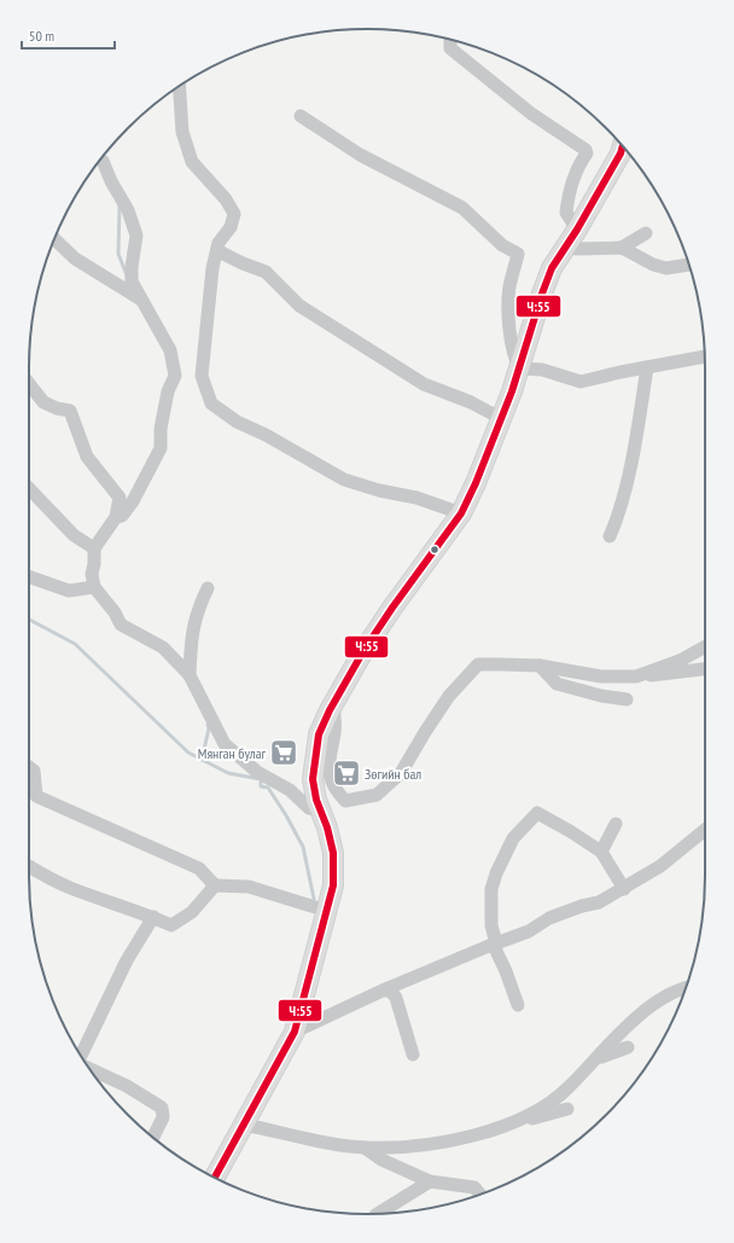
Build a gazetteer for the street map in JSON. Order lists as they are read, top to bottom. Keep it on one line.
{"places":{"supermarket":["Мянган булаг","Зөгийн бал"]},"lines":["transit line Ч:55"],"scale_bar":"50 m"}
